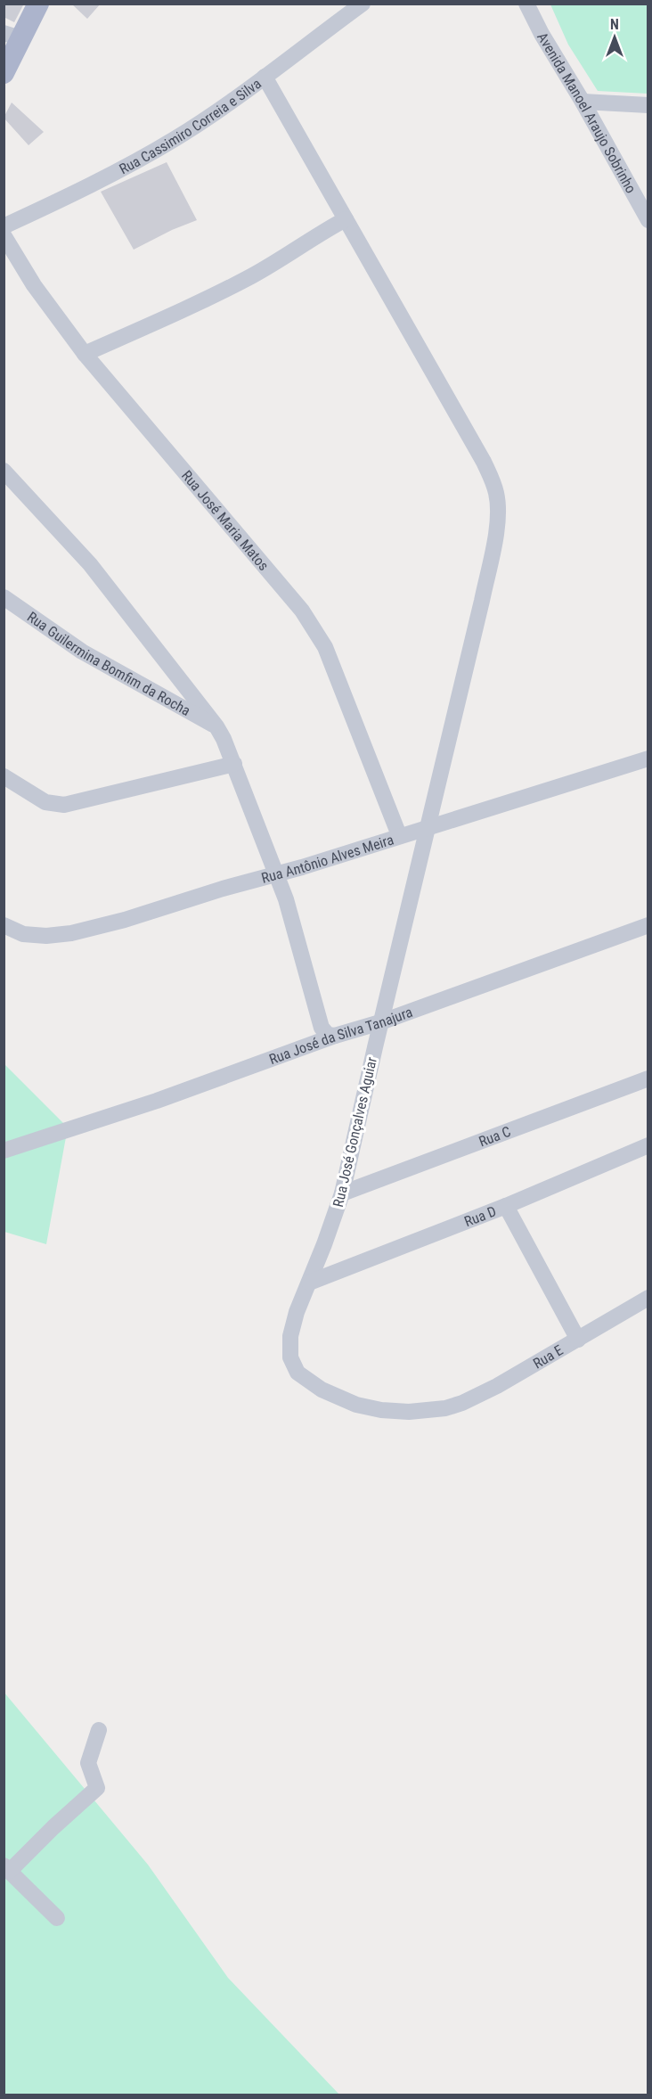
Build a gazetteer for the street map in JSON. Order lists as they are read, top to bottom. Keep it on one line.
{"streets":{"street":["Avenida Manoel Araujo Sobrinho","Rua Cassimiro Correia e Silva","Rua José Maria Matos","Rua Guilermina Bomfim da Rocha","Rua Antônio Alves Meira","Rua José da Silva Tanajura","Rua José Gonçalves Aguiar","Rua C","Rua D","Rua E"]},"crossings":[["Rua Cassimiro Correia e Silva","Rua José Gonçalves Aguiar"],["Rua José Maria Matos","Rua Antônio Alves Meira"],["Rua Antônio Alves Meira","Rua José Gonçalves Aguiar"],["Rua José da Silva Tanajura","Rua José Gonçalves Aguiar"],["Rua José Gonçalves Aguiar","Rua C"],["Rua José Gonçalves Aguiar","Rua D"],["Rua José Gonçalves Aguiar","Rua E"]],"north":"top"}
